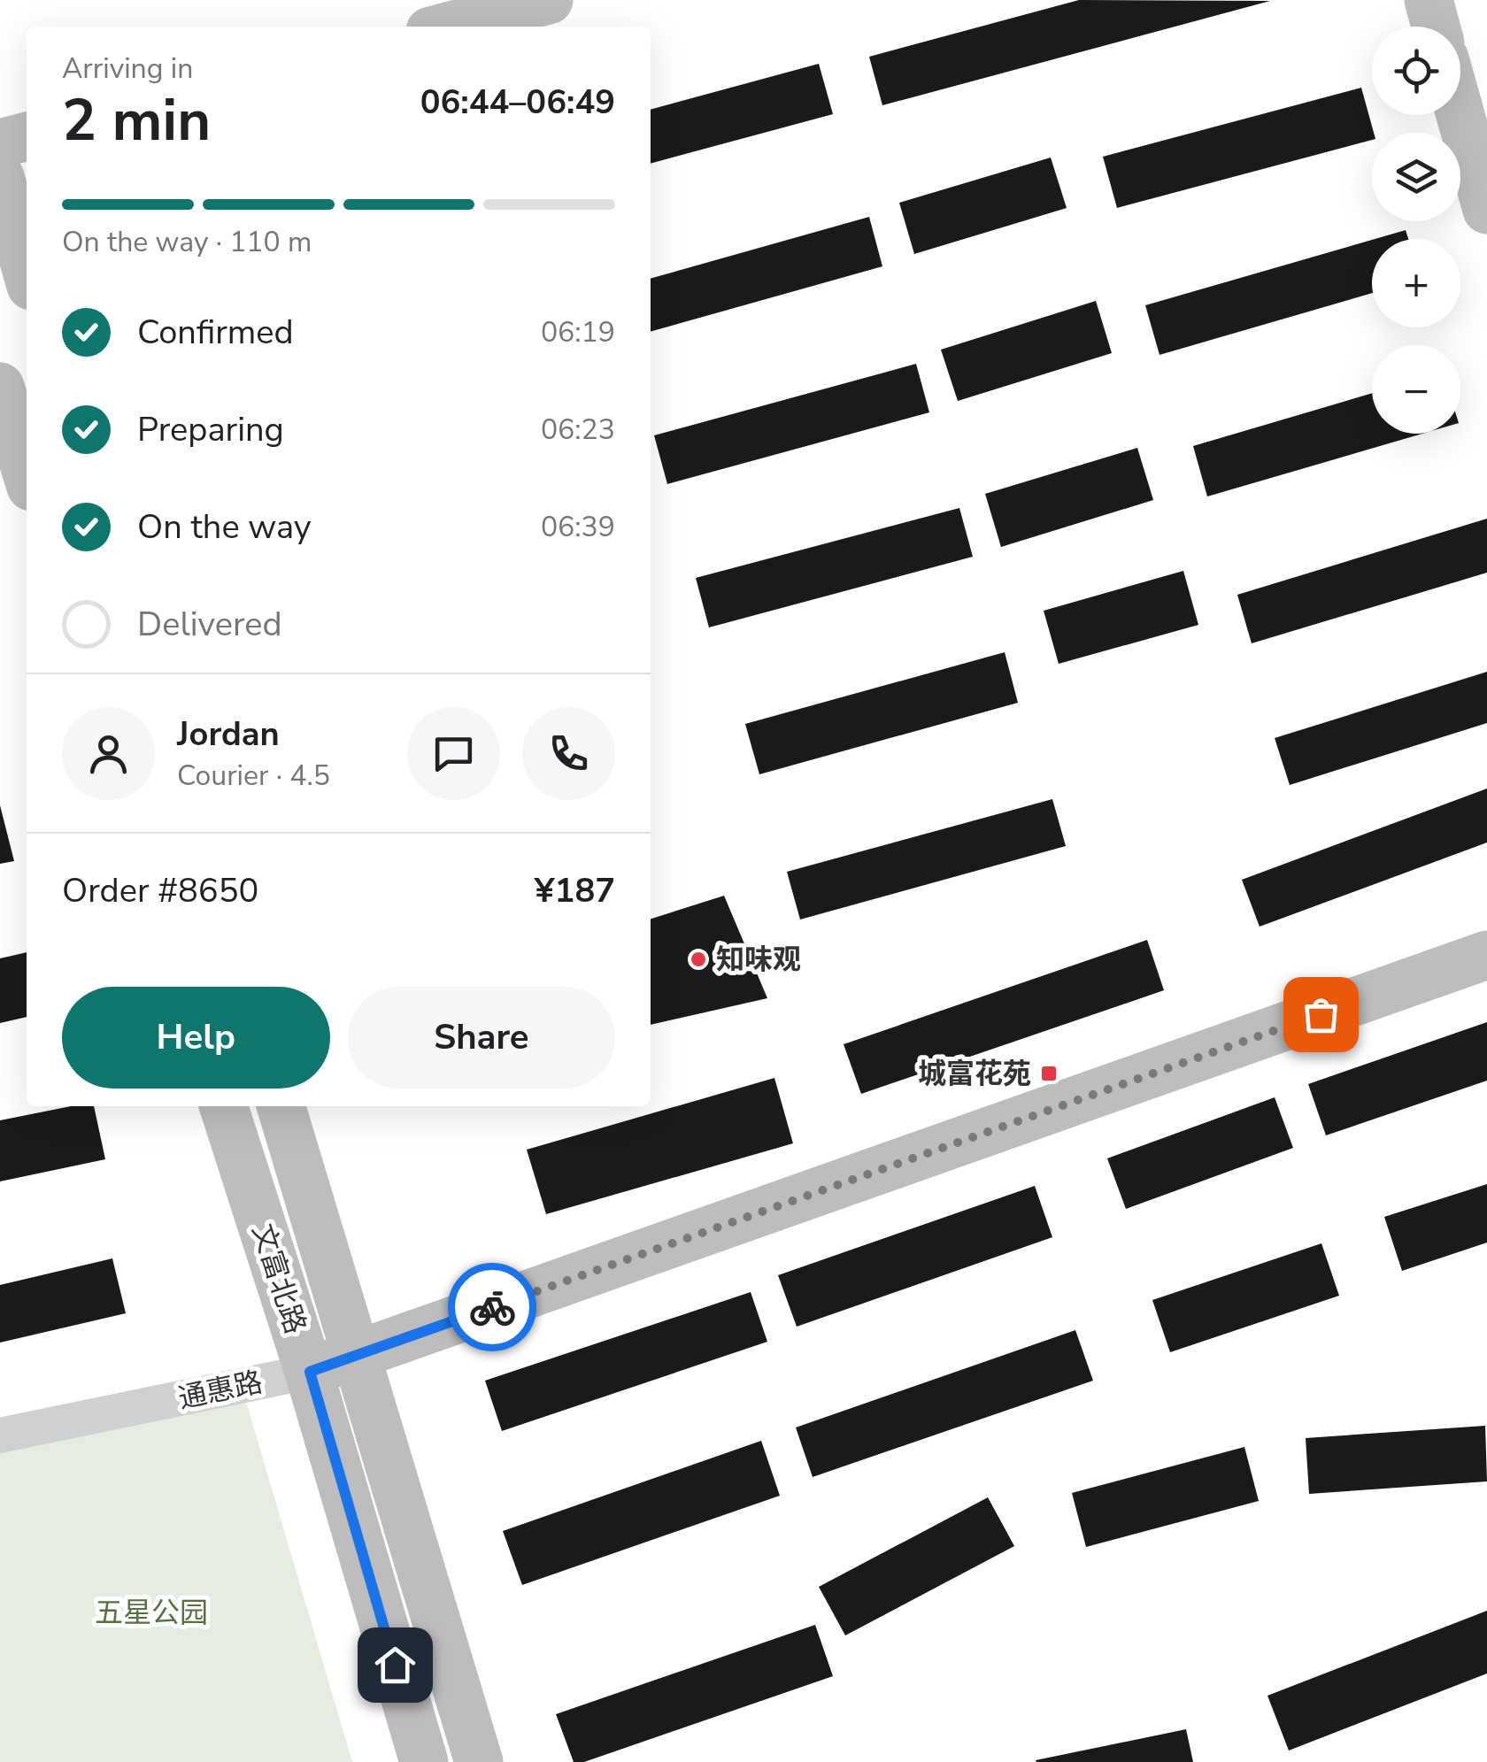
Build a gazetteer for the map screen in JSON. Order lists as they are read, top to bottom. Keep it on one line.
{"streets":{"main road":["文富北路","通惠路"]},"crossings":[["文富北路","通惠路"]],"parks":["五星公园"],"places":{"other":["知味观"],"transit":["城富花苑"]},"page":{"map_buttons":["+","−"],"heading":["2 min","Arriving in","06:44–06:49"],"panel":["Jordan","Courier · 4.5","Order #8650","¥187"],"bar":"On the way · 110 m","list":[["Confirmed","06:19"],["Preparing","06:23"],["On the way","06:39"],"Delivered"],"buttons":["Help","Share"]}}
